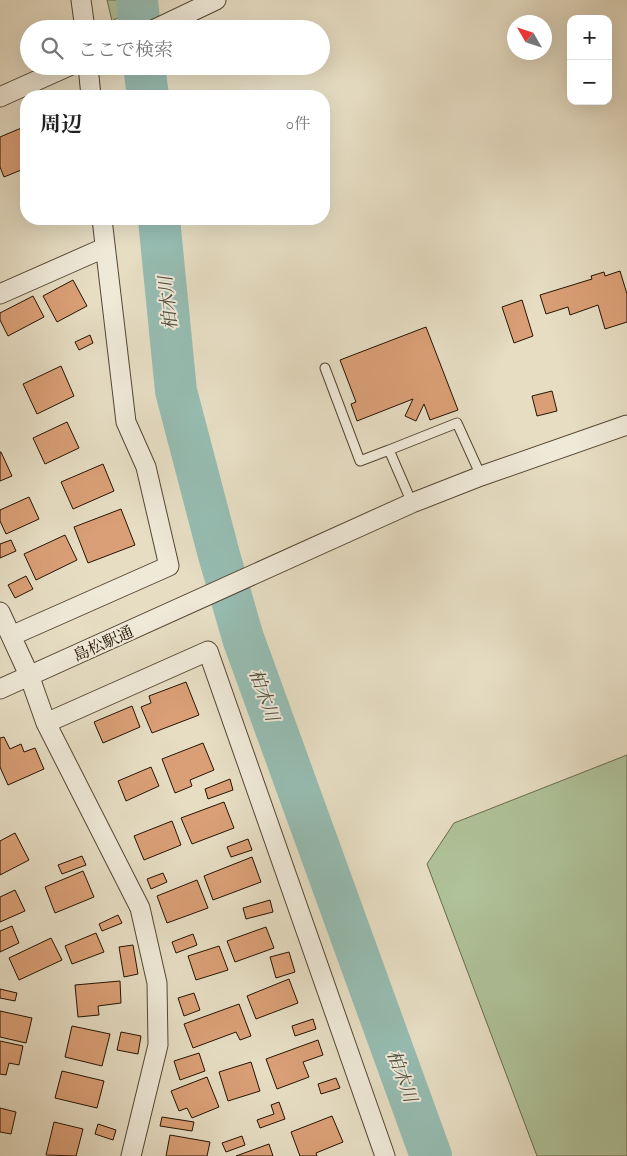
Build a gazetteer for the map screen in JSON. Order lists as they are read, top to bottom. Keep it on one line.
{"streets":{"street":["島松駅通"]},"water":["柏木川"],"north":"top left","page":{"map_buttons":["+","−"],"search":"ここで検索","heading":["周辺","0件"]}}
